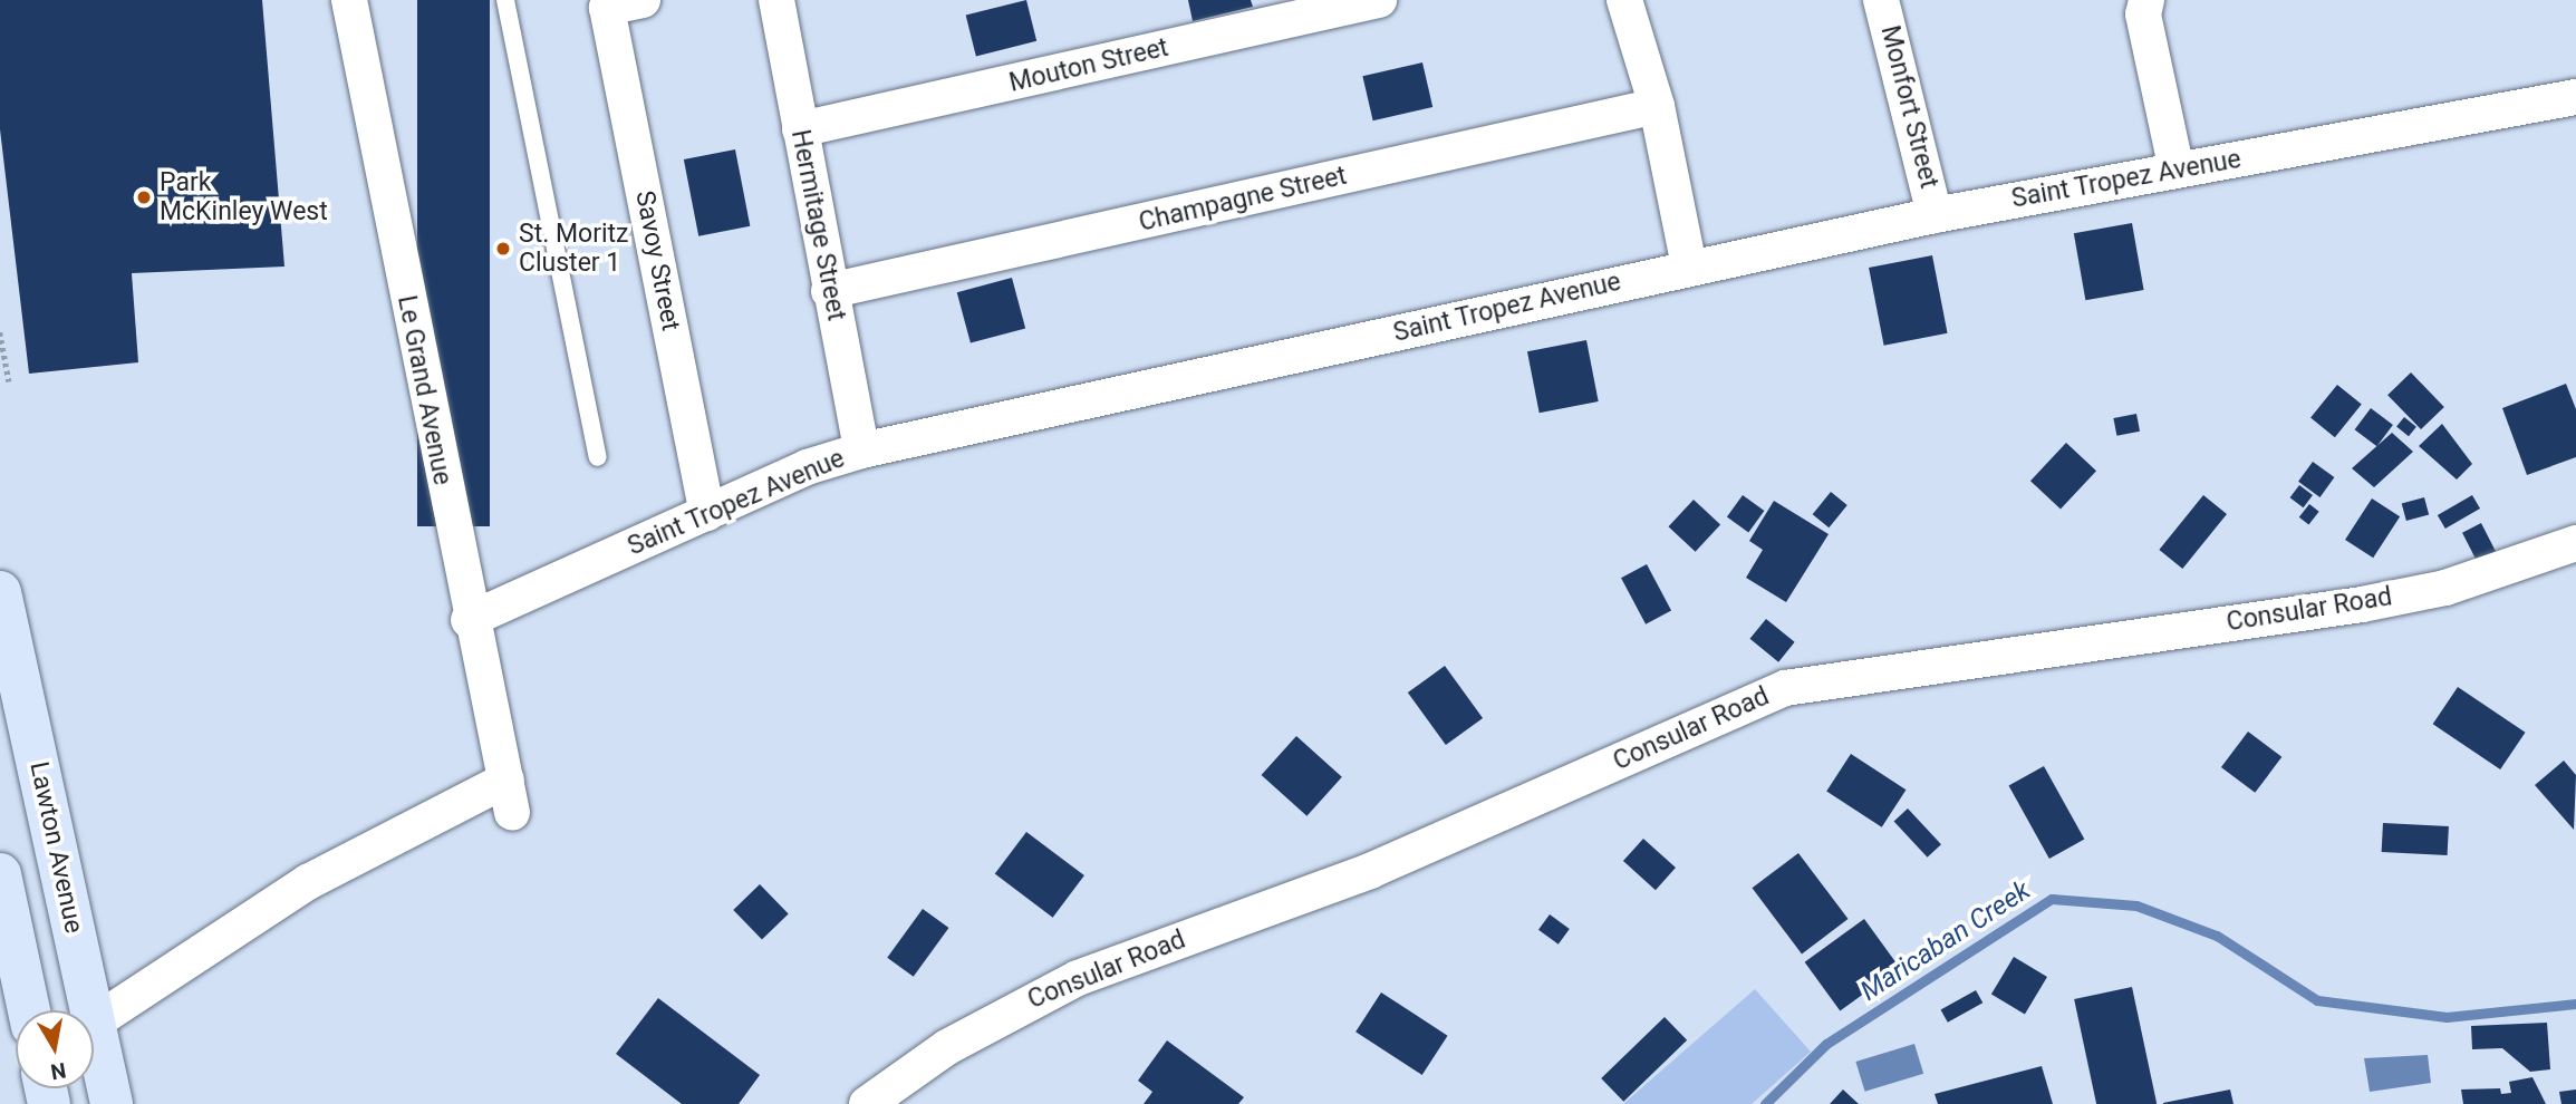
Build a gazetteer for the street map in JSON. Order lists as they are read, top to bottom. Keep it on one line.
{"streets":{"main road":["Lawton Avenue"],"street":["Mouton Street","Monfort Street","Saint Tropez Avenue","Champagne Street","Hermitage Street","Savoy Street","Le Grand Avenue","Consular Road"]},"crossings":[["Mouton Street","Hermitage Street"],["Monfort Street","Saint Tropez Avenue"],["Saint Tropez Avenue","Hermitage Street"],["Saint Tropez Avenue","Savoy Street"],["Saint Tropez Avenue","Le Grand Avenue"],["Champagne Street","Hermitage Street"],["Le Grand Avenue","Lawton Avenue"]],"water":["Maricaban Creek"],"places":["Park McKinley West","St. Moritz Cluster 1"],"north":"bottom"}
